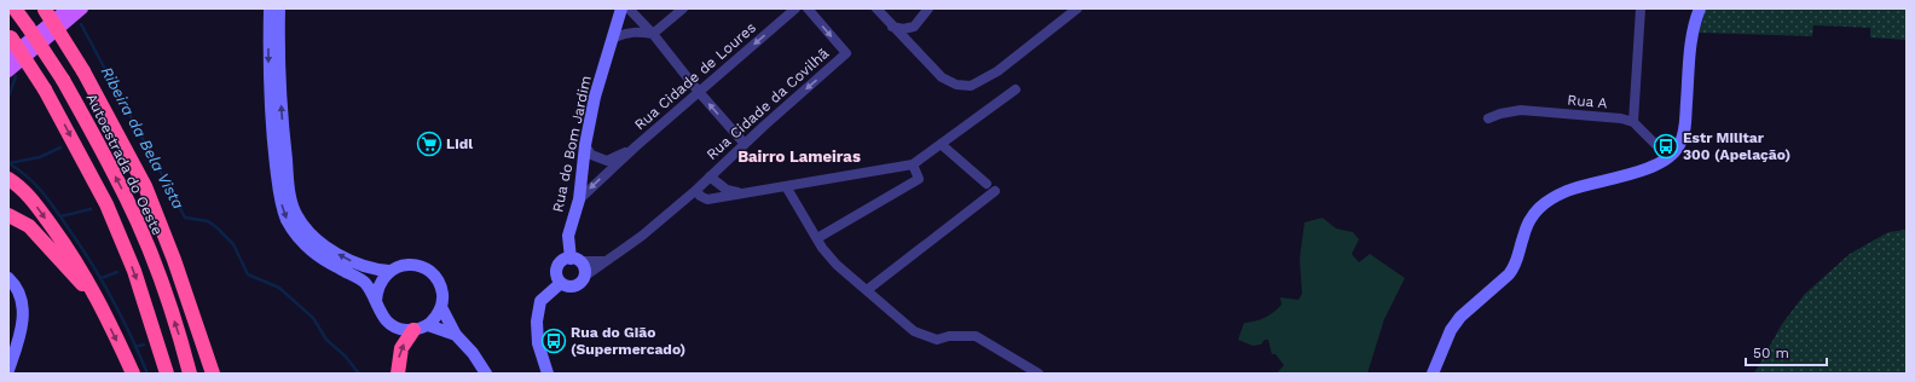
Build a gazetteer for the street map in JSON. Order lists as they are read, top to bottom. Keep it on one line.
{"streets":{"highway":["Autoestrada do Oeste"],"street":["Rua Cidade de Loures","Rua A","Rua Cidade da Covilhã","Rua do Bom Jardim"]},"crossings":[["Rua Cidade da Covilhã","Rua do Bom Jardim"]],"districts":["Bairro Lameiras"],"water":["Ribeira da Bela Vista"],"places":{"supermarket":["Lidl"],"bus stop":["Estr Militar 300 (Apelação)","Rua do Gião (Supermercado)"]},"scale_bar":"50 m"}
